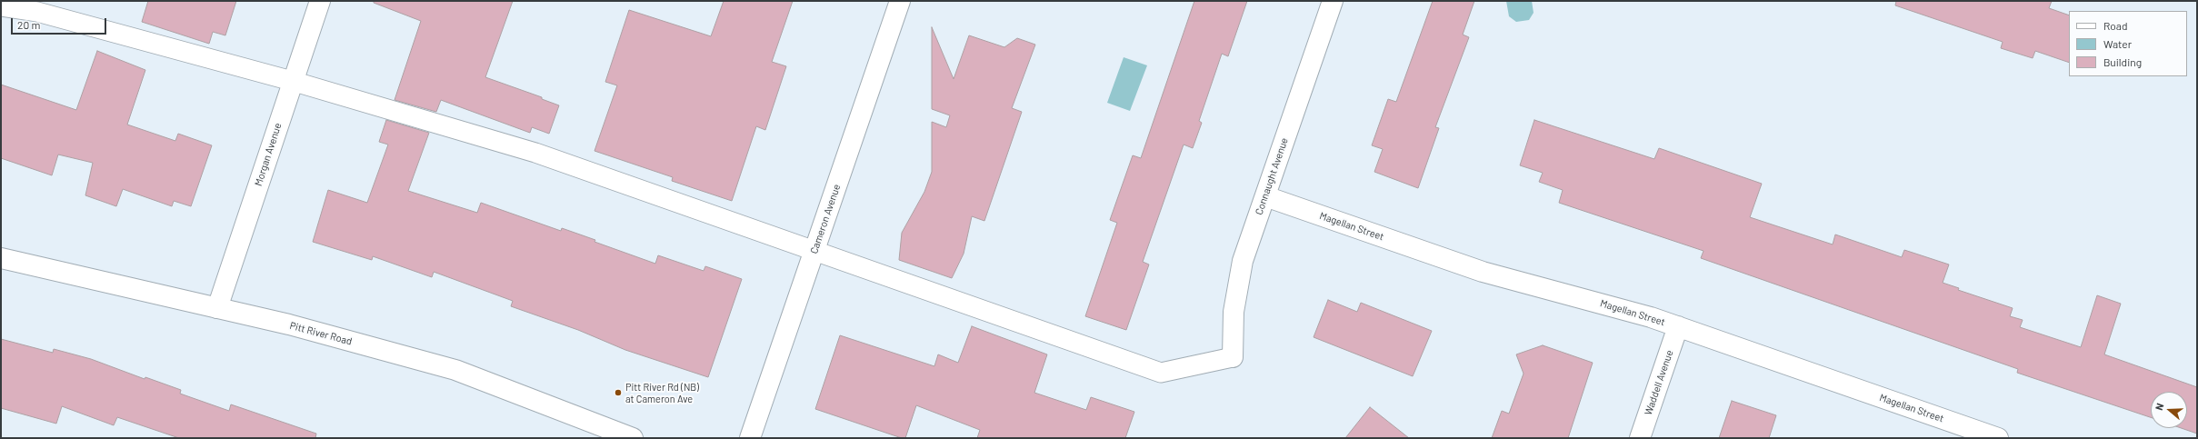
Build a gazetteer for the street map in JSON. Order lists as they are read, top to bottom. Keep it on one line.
{"streets":{"street":["Morgan Avenue","Connaught Avenue","Cameron Avenue","Magellan Street","Pitt River Road","Waddell Avenue"]},"crossings":[["Morgan Avenue","Pitt River Road"],["Connaught Avenue","Magellan Street"],["Magellan Street","Waddell Avenue"]],"places":["Pitt River Rd (NB) at Cameron Ave"],"legend":["Road","Water","Building"],"scale_bar":"20 m","north":"left"}
